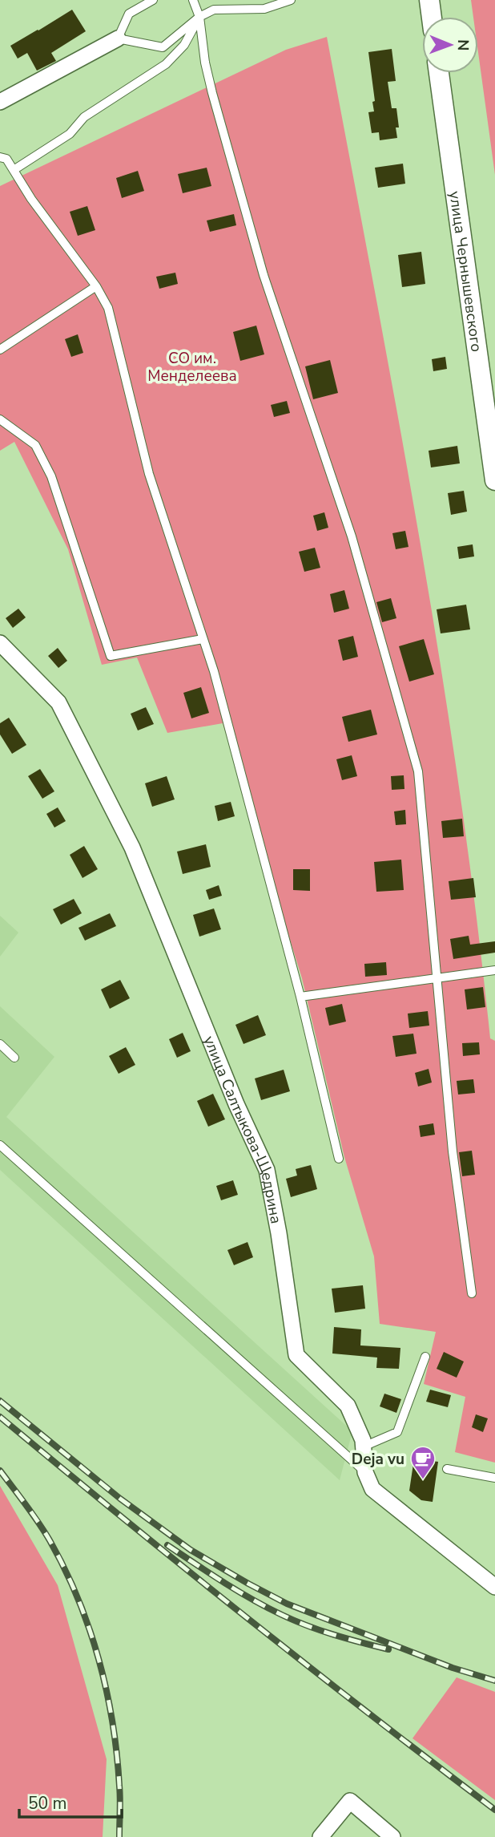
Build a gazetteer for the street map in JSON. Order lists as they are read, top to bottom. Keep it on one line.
{"streets":{"street":["улица Чернышевского","улица Салтыкова-Щедрина"]},"parks":["СО им. Менделеева"],"places":{"cafe":["Deja vu"]},"scale_bar":"50 m","north":"right"}
